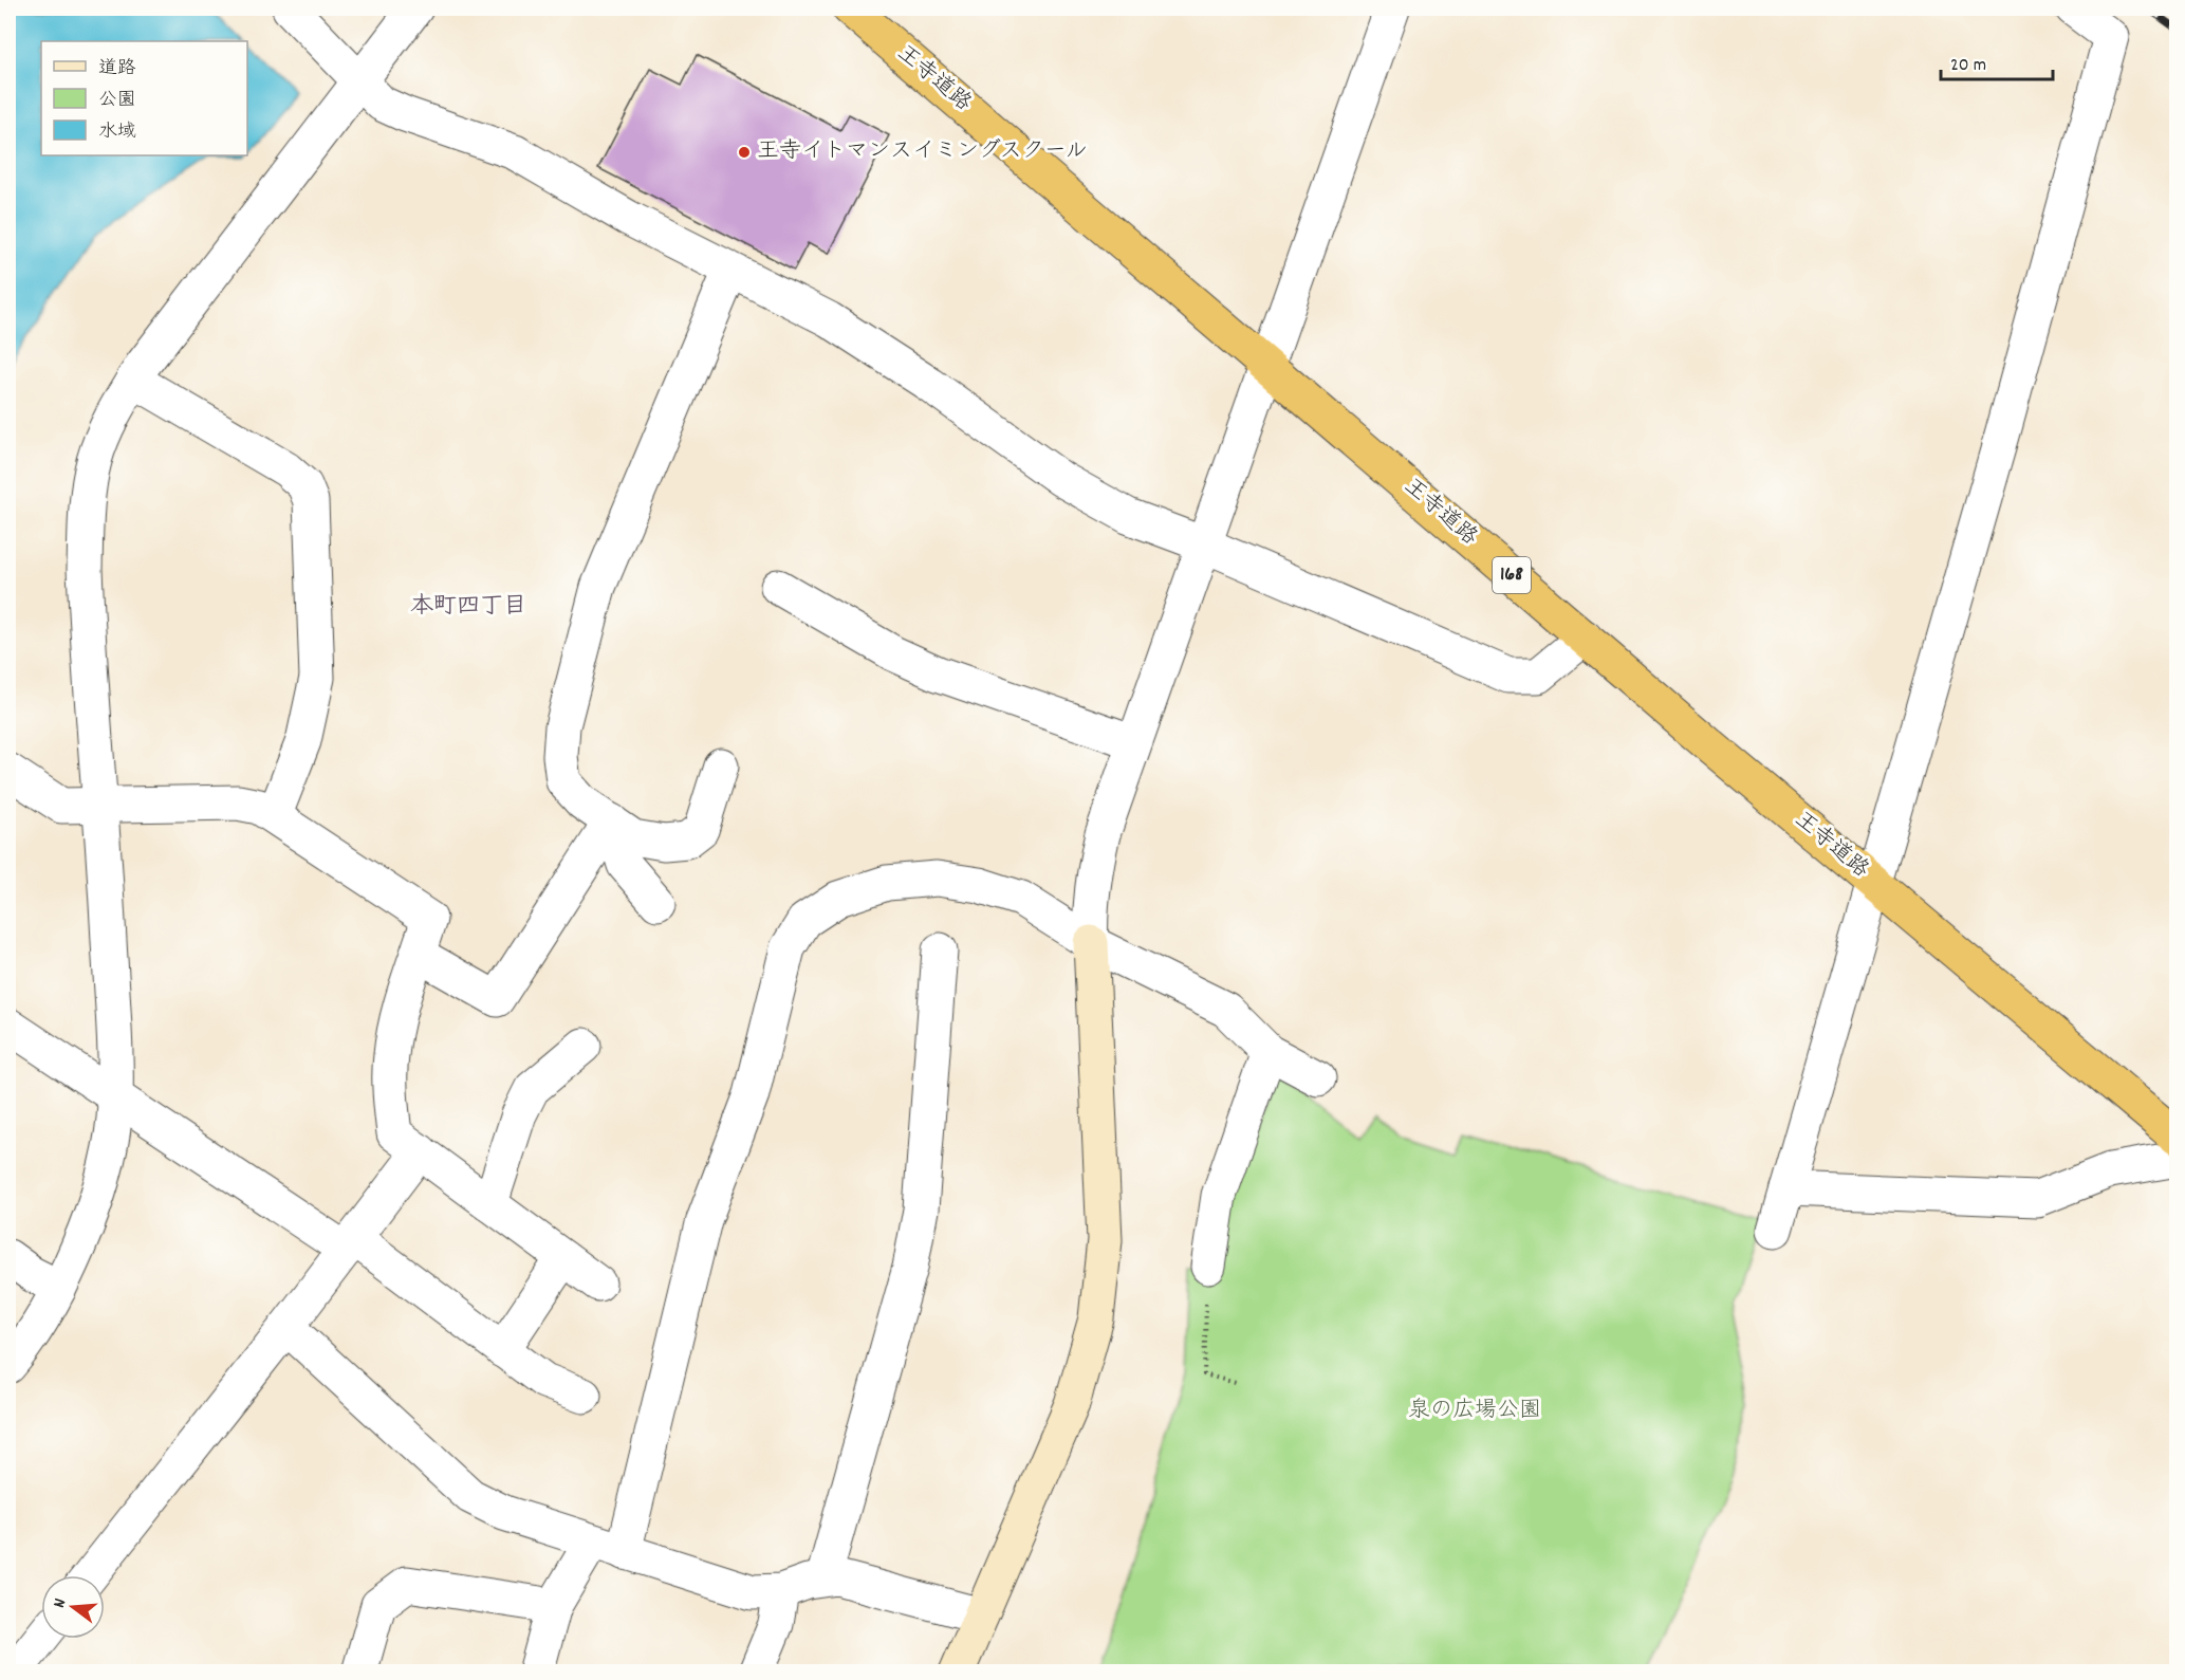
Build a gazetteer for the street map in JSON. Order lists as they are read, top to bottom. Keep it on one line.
{"streets":{"highway":["王寺道路","168"]},"districts":["本町四丁目"],"parks":["泉の広場公園"],"places":["王寺イトマンスイミングスクール"],"legend":["道路","公園","水域"],"scale_bar":"20 m","north":"left"}
